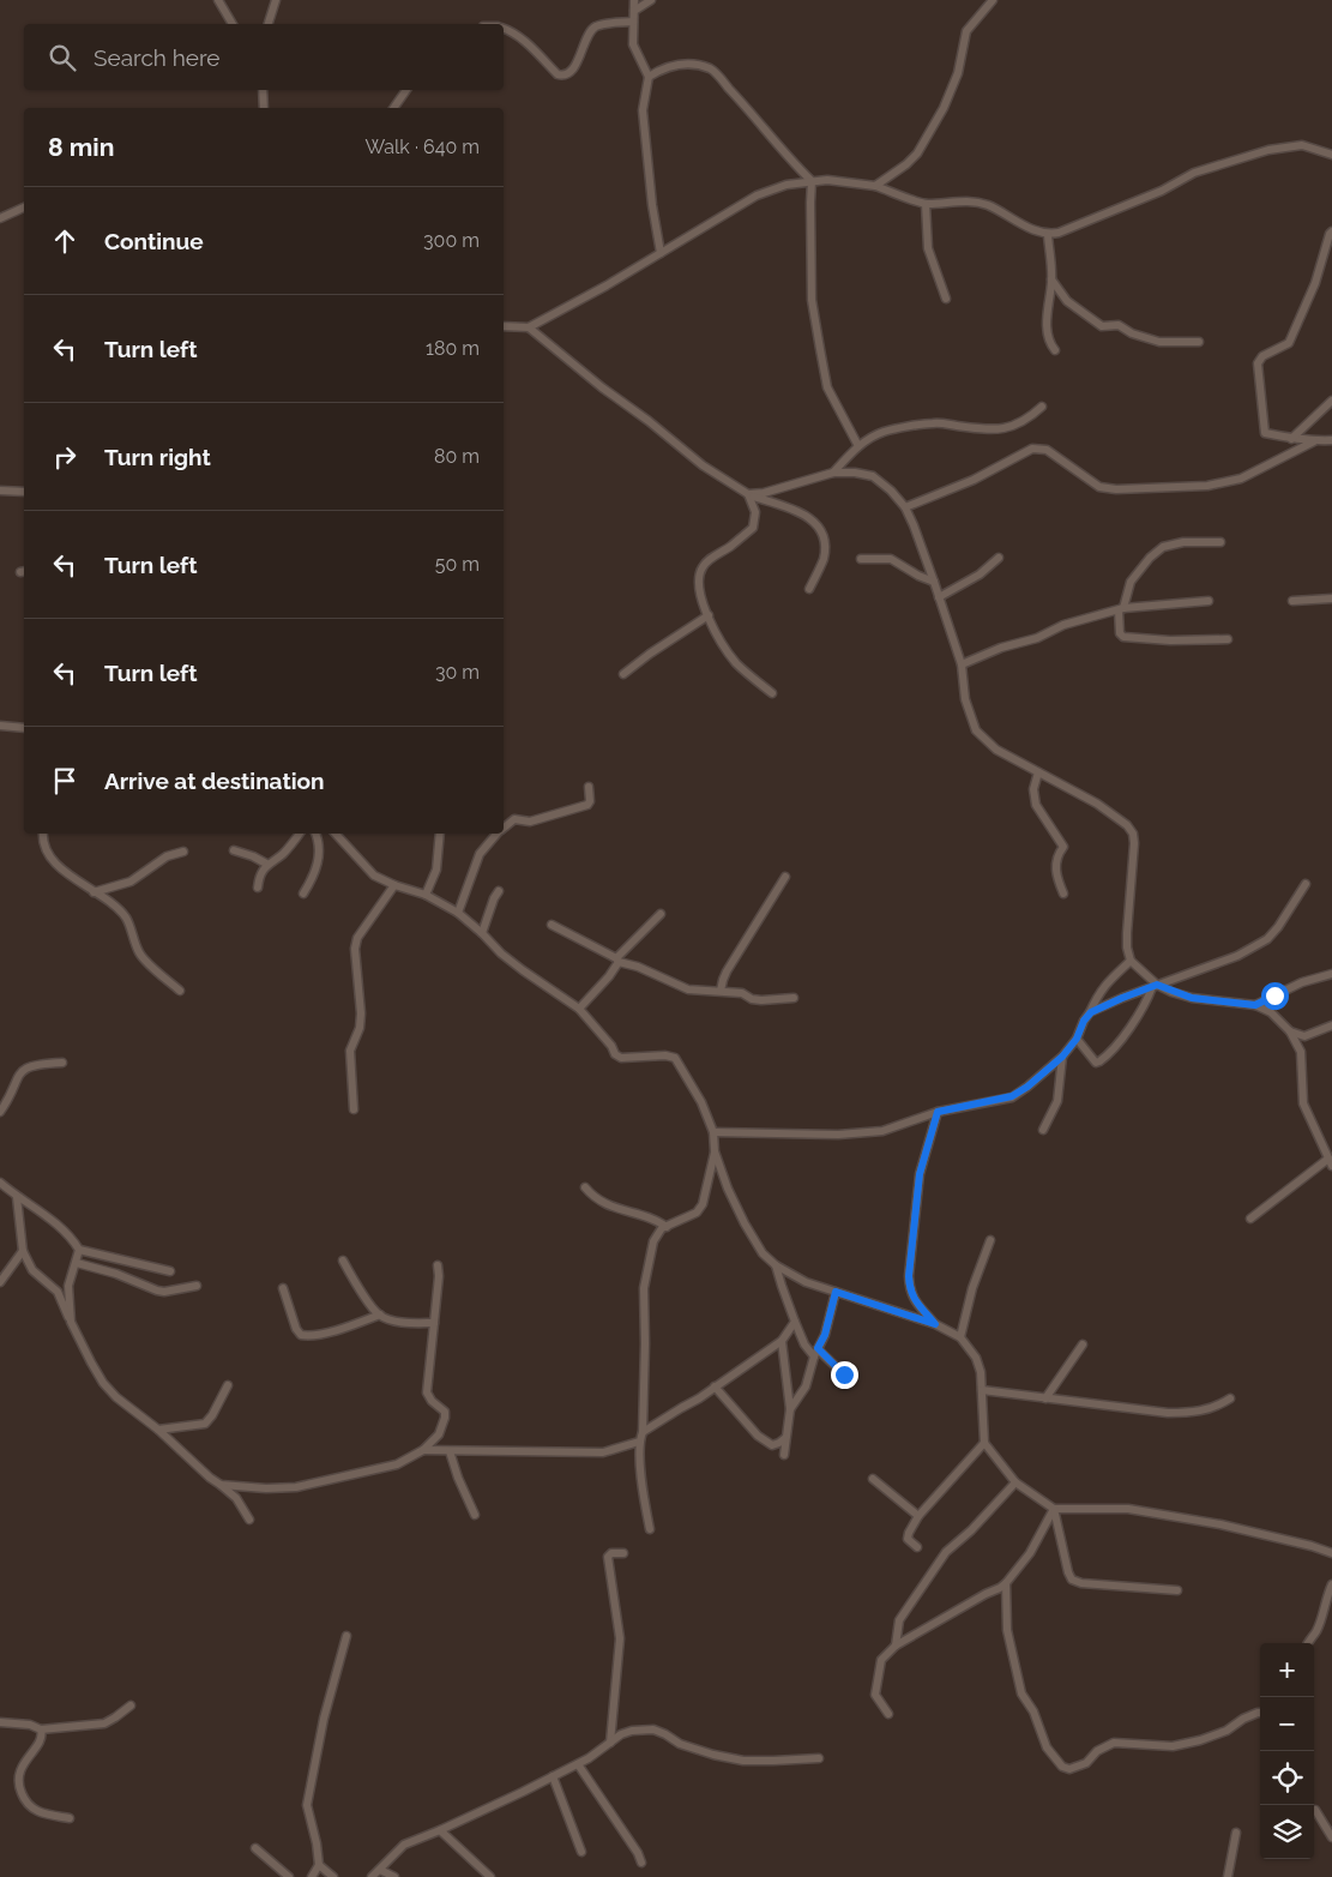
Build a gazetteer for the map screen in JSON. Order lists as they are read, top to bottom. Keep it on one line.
{"page":{"search":"Search here","heading":["8 min","Walk · 640 m"],"list":[["Continue","300 m"],["Turn left","180 m"],["Turn right","80 m"],["Turn left","50 m"],["Turn left","30 m"],"Arrive at destination"],"map_buttons":["+","−"]}}
